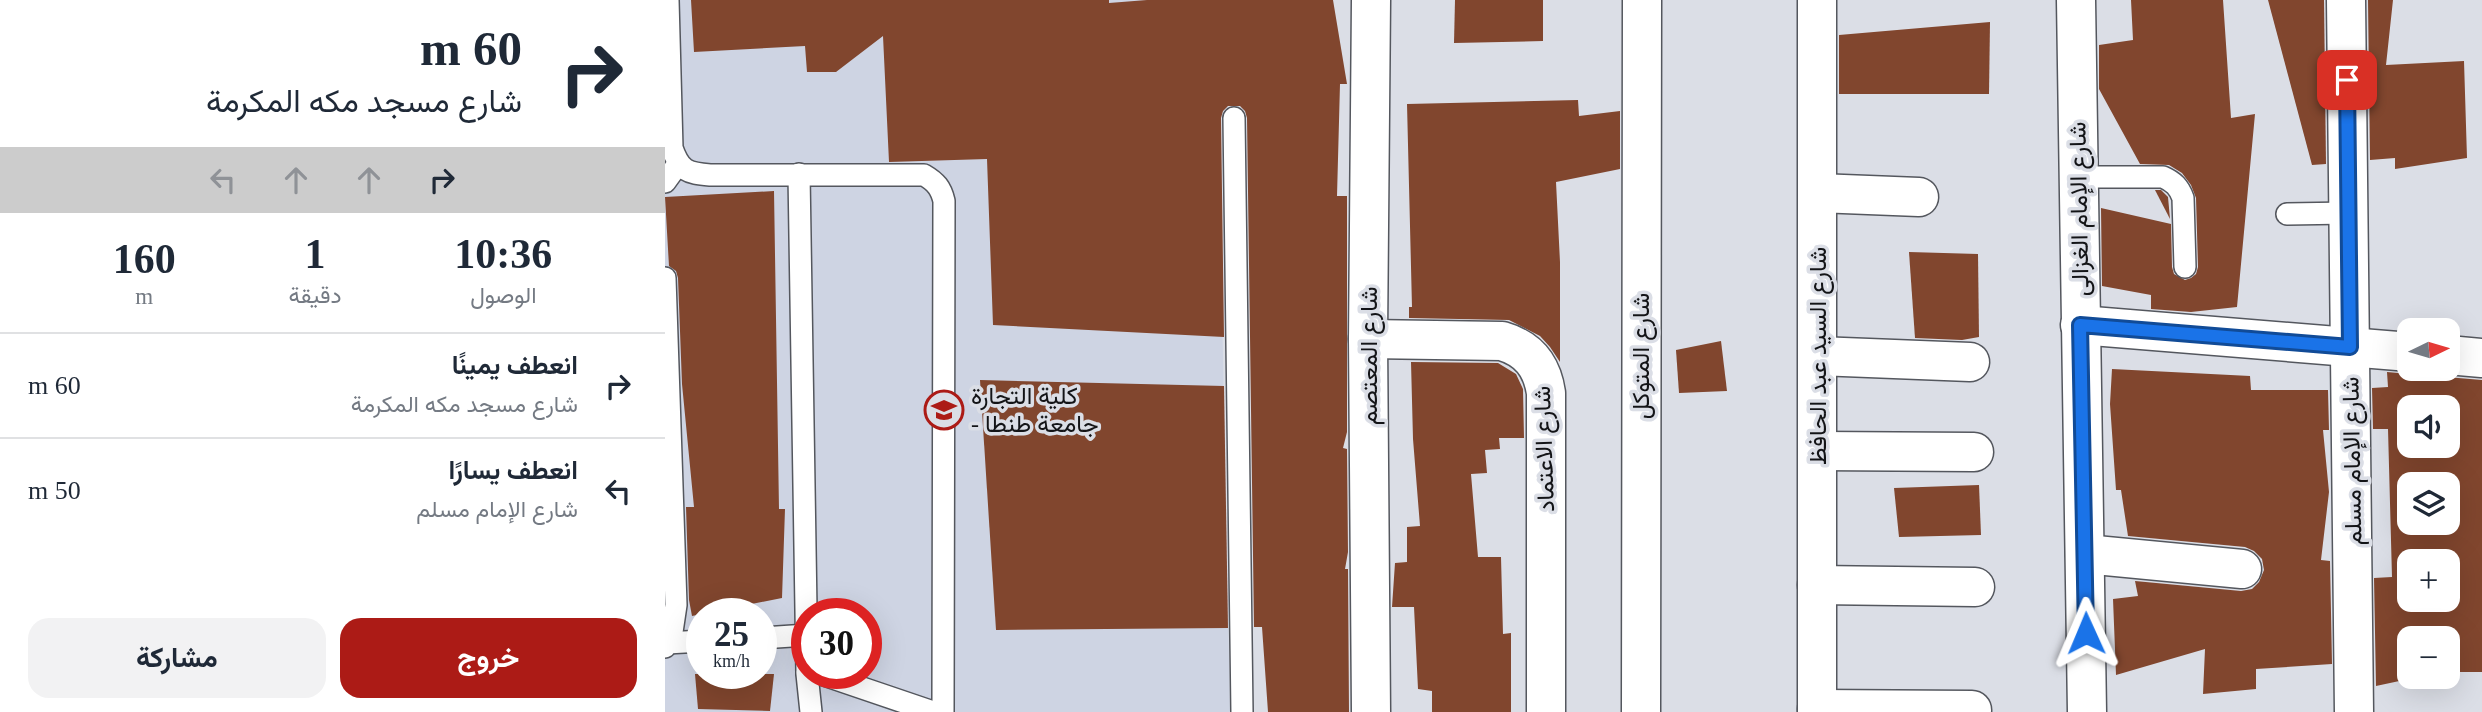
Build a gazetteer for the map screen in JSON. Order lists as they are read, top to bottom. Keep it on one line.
{"streets":{"street":["شارع الإمام الغزالى","شارع المعتصم","شارع المتوكل","شارع السيد عبد الحافظ","شارع الاعتماد","شارع الإمام مسلم"]},"crossings":[["شارع المعتصم","شارع الاعتماد"]],"places":{"school or university":["كلية التجارة - جامعة طنطا"]},"north":"right","page":{"turn":["60 m","شارع مسجد مكه المكرمة"],"eta":["10:36","الوصول","1","دقيقة","160","m"],"map_buttons":["+","−"],"list":[{"name":"انعطف يمينًا","note":"شارع مسجد مكه المكرمة","value":"60 m"},{"name":"انعطف يسارًا","note":"شارع الإمام مسلم","value":"50 m"}],"speed":"25 km/h","limit":"30","buttons":["خروج","مشاركة"]}}
